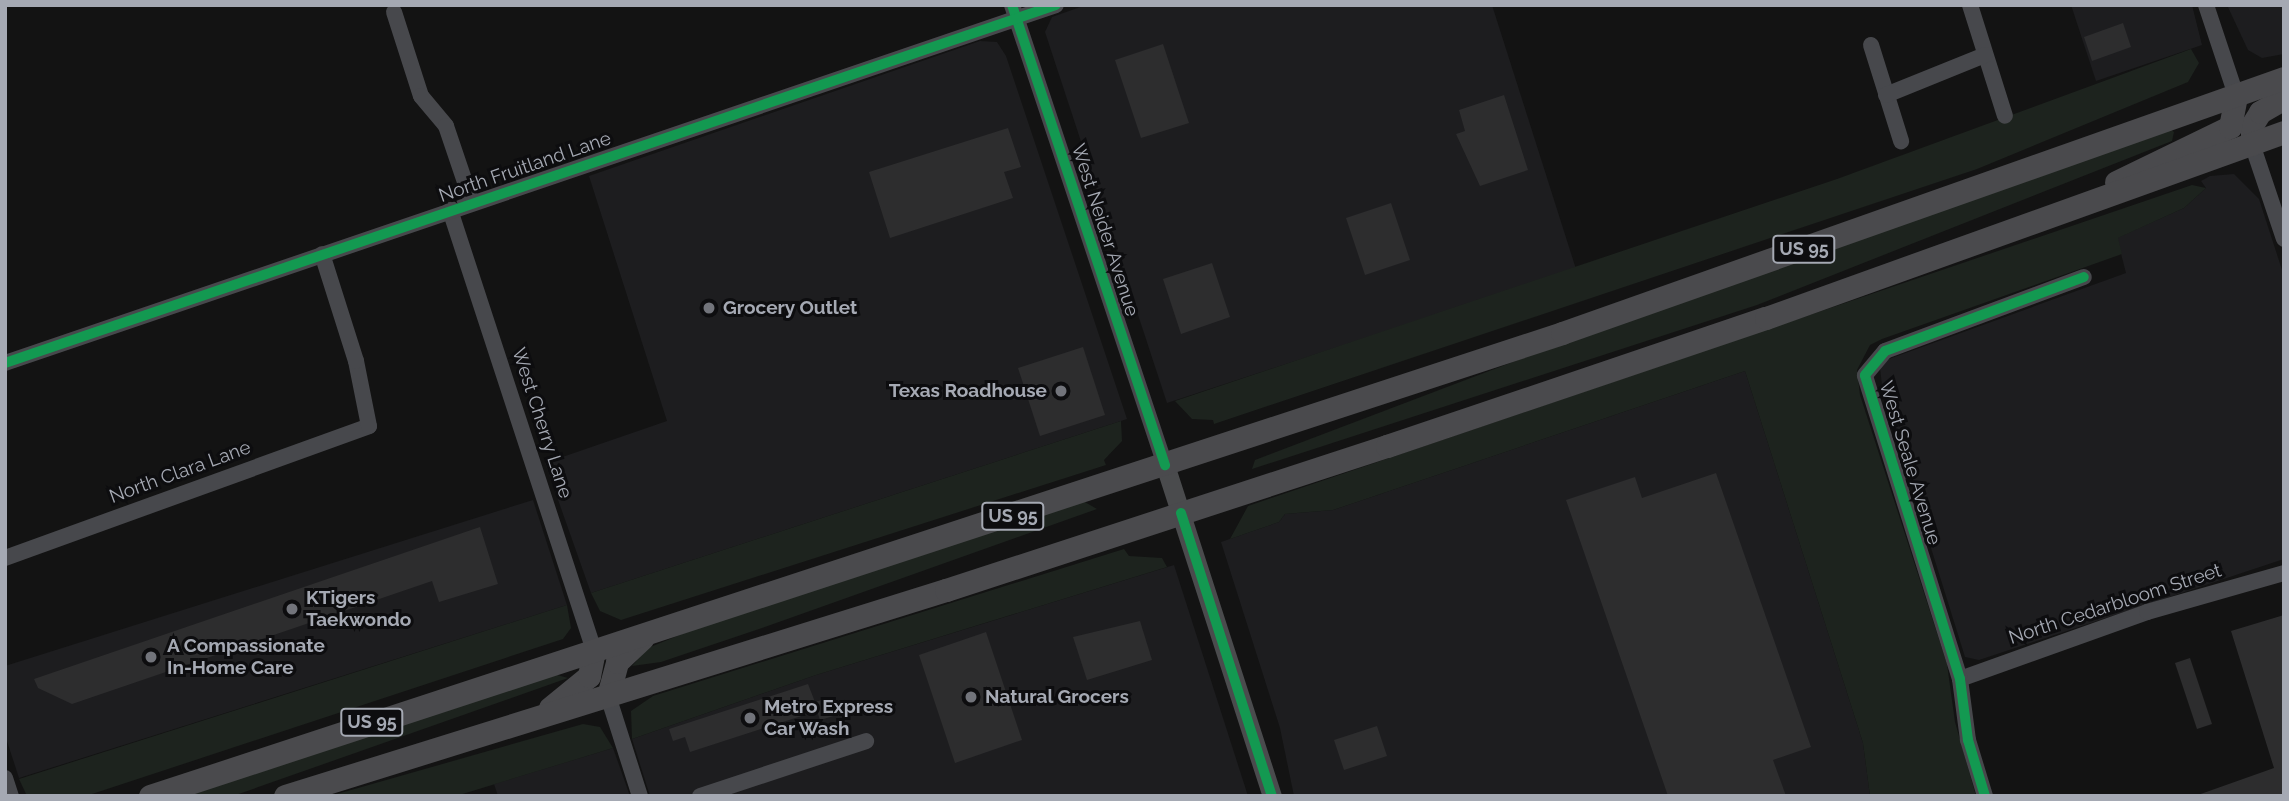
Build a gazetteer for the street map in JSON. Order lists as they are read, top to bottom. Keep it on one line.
{"streets":{"highway":["US 95"],"main road":["West Neider Avenue"],"street":["North Fruitland Lane","West Cherry Lane","West Seale Avenue","North Clara Lane","North Cedarbloom Street"]},"crossings":[["North Fruitland Lane","West Neider Avenue"],["North Fruitland Lane","West Cherry Lane"],["North Fruitland Lane","North Clara Lane"],["West Neider Avenue","US 95"],["US 95","West Cherry Lane"],["West Seale Avenue","North Cedarbloom Street"]],"places":["Grocery Outlet","Texas Roadhouse","KTigers Taekwondo","A Compassionate In-Home Care","Natural Grocers","Metro Express Car Wash"]}
